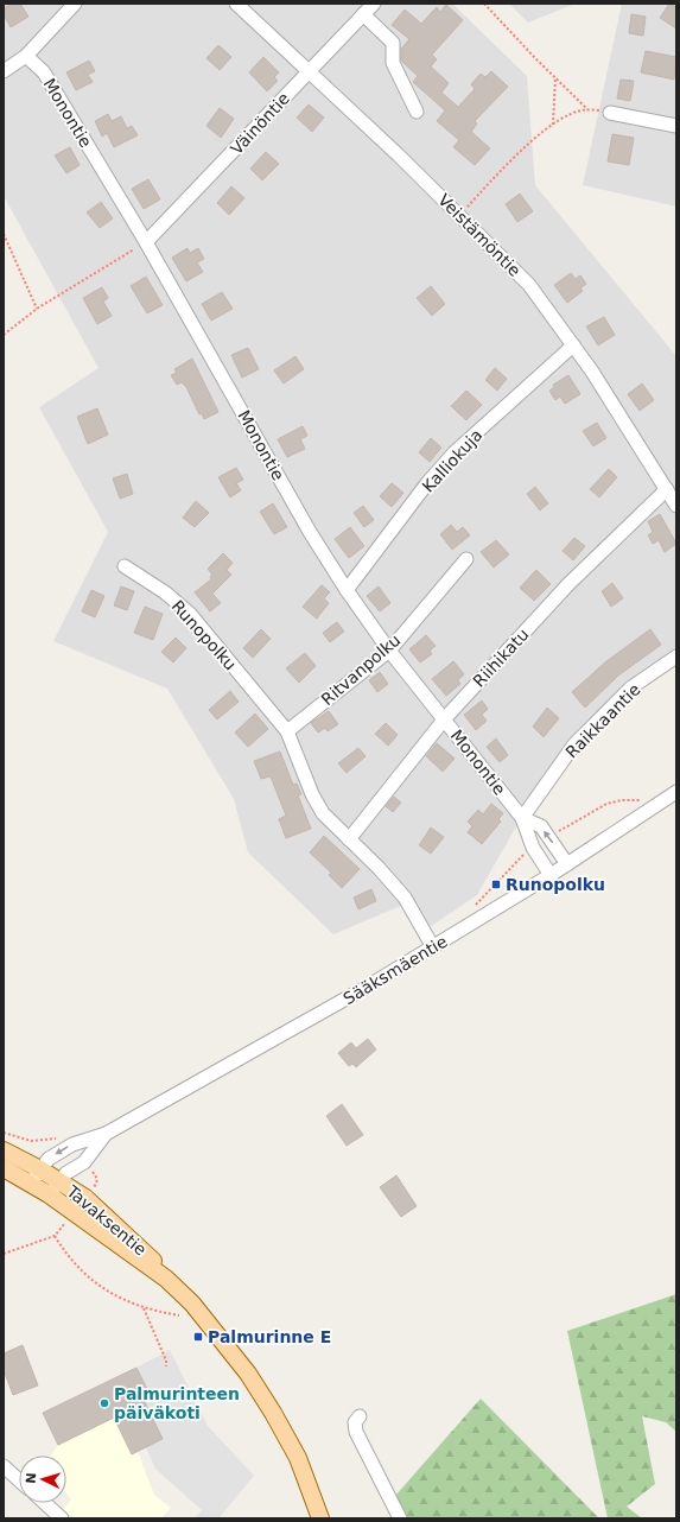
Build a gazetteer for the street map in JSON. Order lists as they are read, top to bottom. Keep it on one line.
{"streets":{"main road":["Tavaksentie"],"street":["Monontie","Väinöntie","Veistämöntie","Kalliokuja","Runopolku","Riihikatu","Ritvanpolku","Raikkaantie","Sääksmäentie"]},"crossings":[["Monontie","Väinöntie"],["Monontie","Kalliokuja"],["Monontie","Riihikatu"],["Monontie","Ritvanpolku"],["Monontie","Raikkaantie"],["Monontie","Sääksmäentie"],["Väinöntie","Veistämöntie"],["Veistämöntie","Kalliokuja"],["Veistämöntie","Riihikatu"],["Runopolku","Riihikatu"],["Runopolku","Ritvanpolku"],["Runopolku","Sääksmäentie"],["Sääksmäentie","Tavaksentie"]],"places":{"transit":["Runopolku","Palmurinne E"],"other":["Palmurinteen päiväkoti"]},"north":"left"}
